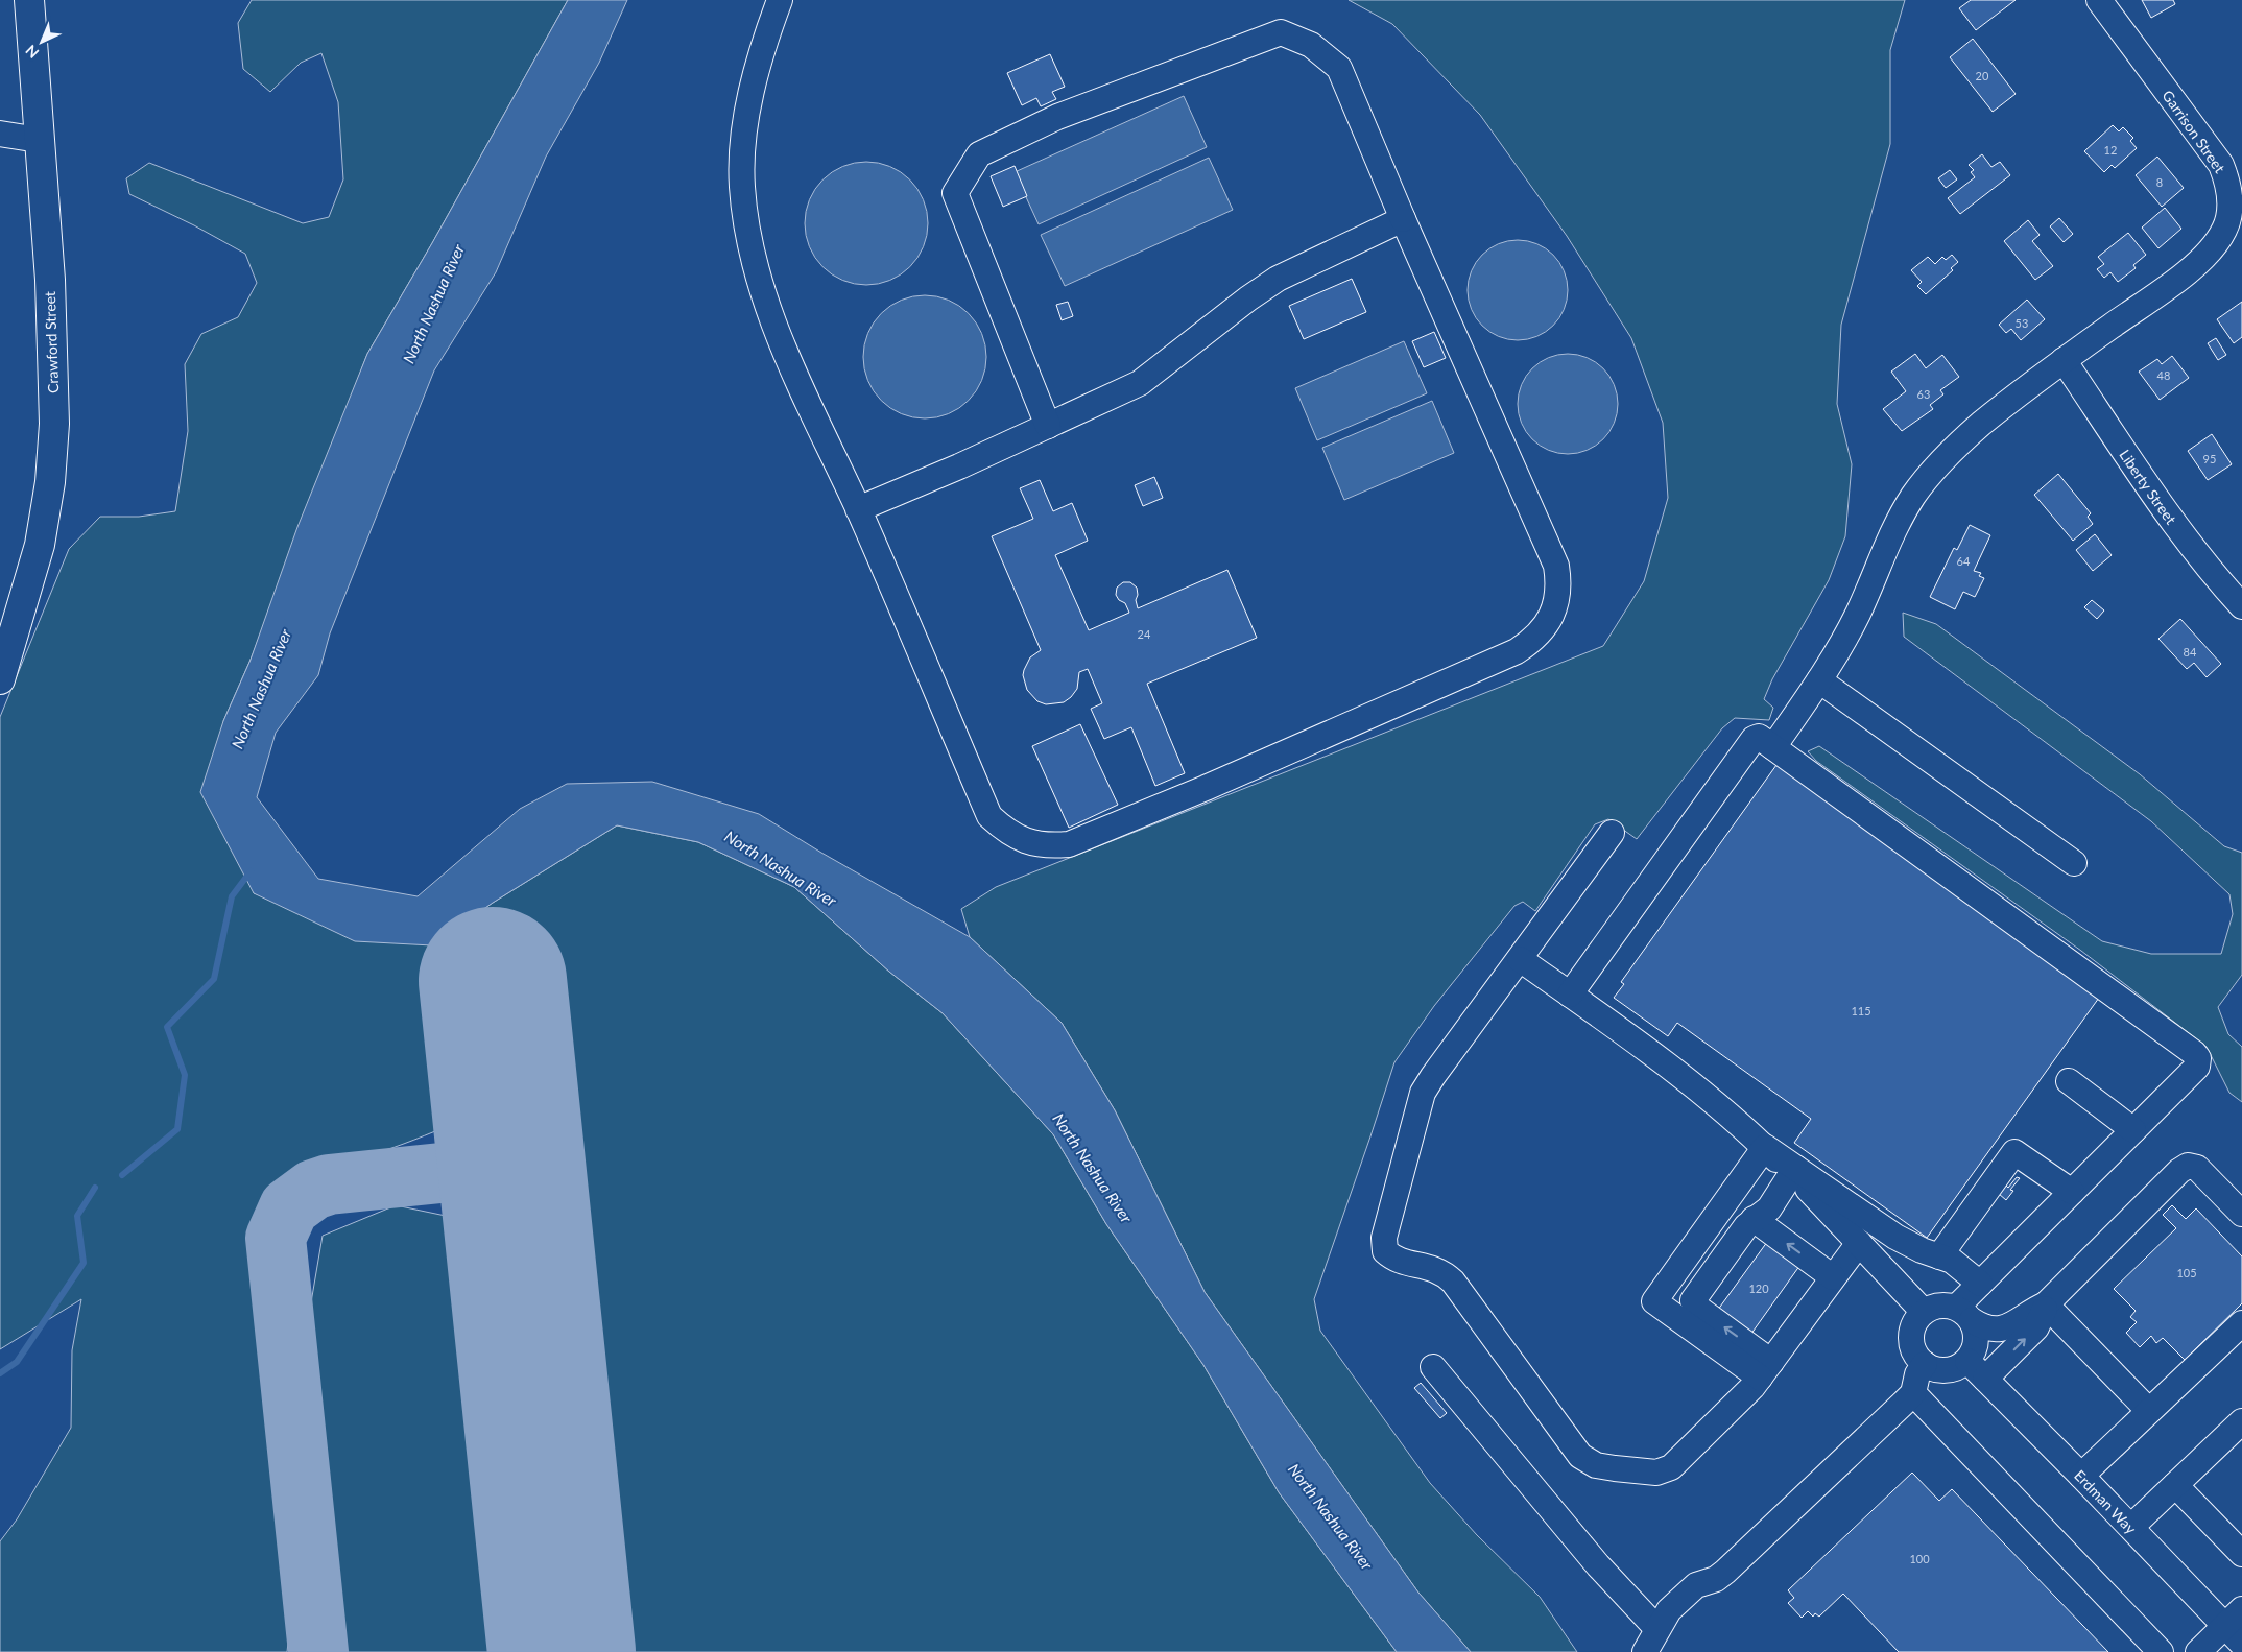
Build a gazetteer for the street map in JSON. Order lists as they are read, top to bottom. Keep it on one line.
{"streets":{"main road":["Crawford Street"],"street":["Garrison Street","Liberty Street","Erdman Way"]},"crossings":[["Garrison Street","Liberty Street"]],"water":["North Nashua River"],"house_numbers":["20","12","8","53","48","63","95","64","24","84","115","105","120","100"],"north":"bottom left"}
